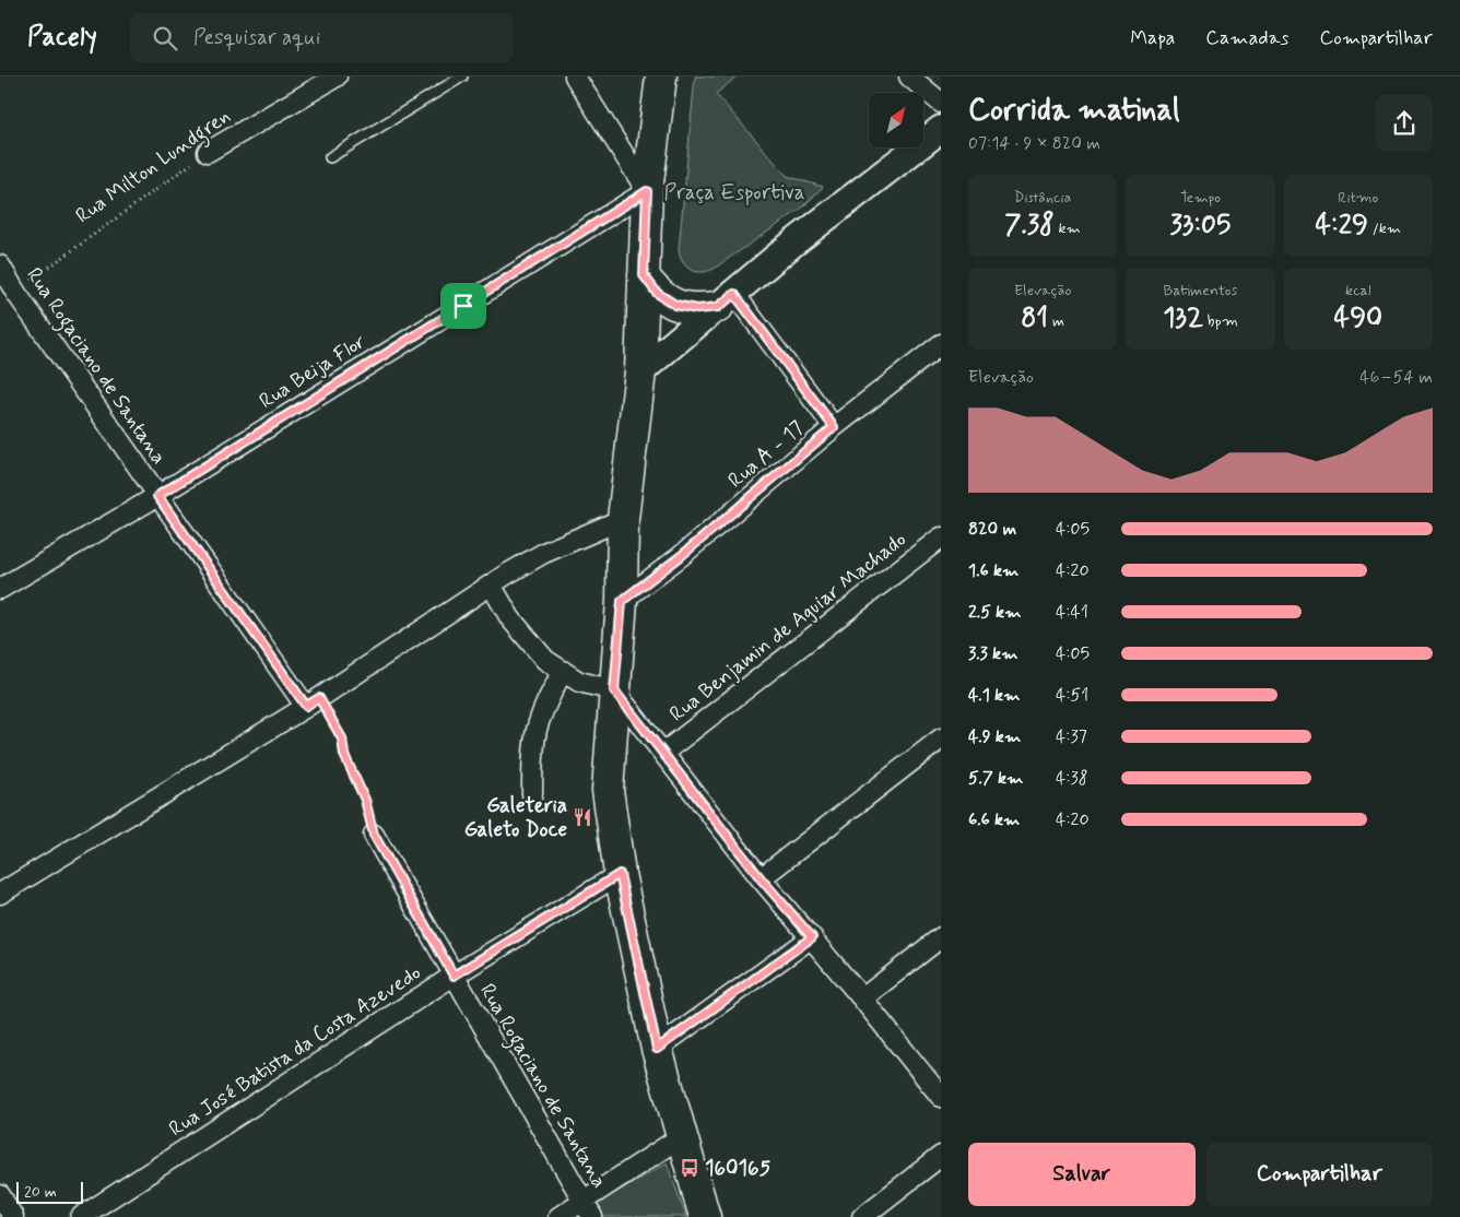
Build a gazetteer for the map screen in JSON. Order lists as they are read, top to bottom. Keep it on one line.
{"streets":{"street":["Rua Milton Lundgren","Rua Rogaciano de Santana","Rua Beija Flor","Rua A - 17","Rua Benjamin de Aguiar Machado","Rua José Batista da Costa Azevedo"]},"crossings":[["Rua Milton Lundgren","Rua Rogaciano de Santana"],["Rua Rogaciano de Santana","Rua Beija Flor"],["Rua Rogaciano de Santana","Rua José Batista da Costa Azevedo"]],"parks":["Praça Esportiva"],"places":{"restaurant":["Galeteria Galeto Doce"],"bus stop":["160165"]},"scale_bar":"20 m","north":"top right","page":{"header":"Pacely","search":"Pesquisar aqui","nav":["Mapa","Camadas","Compartilhar"],"heading":["Corrida matinal","07:14 · 9 × 820 m"],"stats":[["Distância","7.38 km"],["Tempo","33:05"],["Ritmo","4:29 /km"],["Elevação","81 m"],["Batimentos","132 bpm"],["kcal","490"]],"chart":["Elevação","46–54 m"],"list":[{"name":"820 m","note":"4:05"},{"name":"1.6 km","note":"4:20"},{"name":"2.5 km","note":"4:41"},{"name":"3.3 km","note":"4:05"},{"name":"4.1 km","note":"4:51"},{"name":"4.9 km","note":"4:37"},{"name":"5.7 km","note":"4:38"},{"name":"6.6 km","note":"4:20"}],"buttons":["Salvar","Compartilhar"],"scale":"20 m"}}
